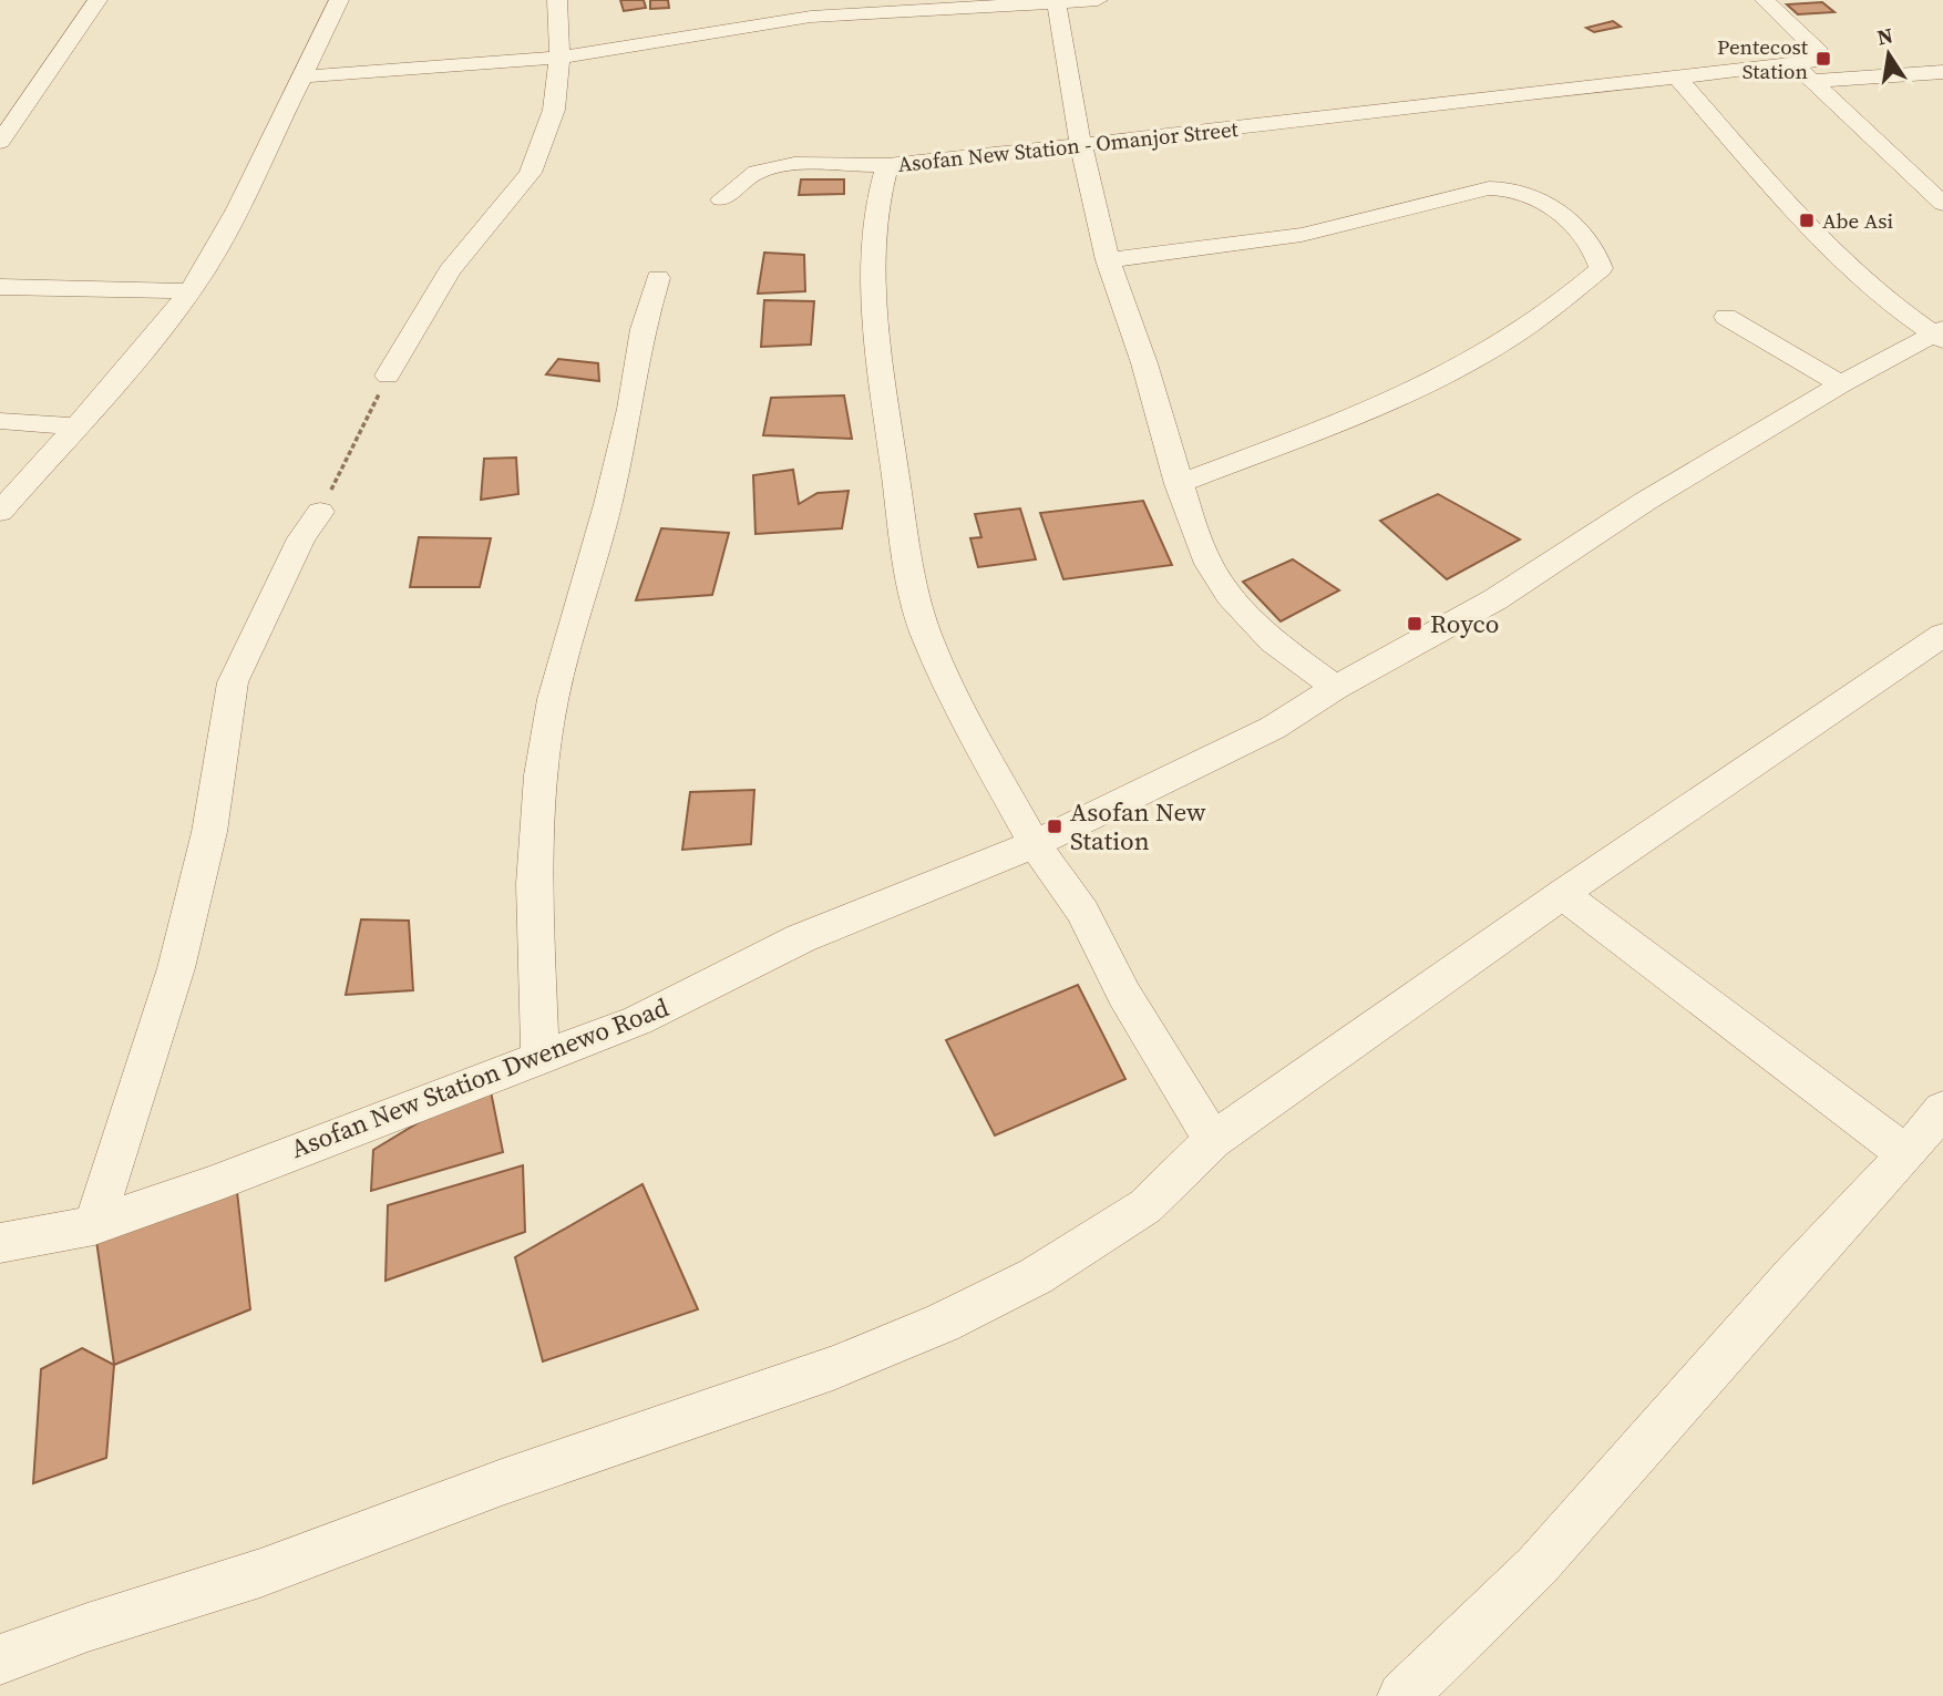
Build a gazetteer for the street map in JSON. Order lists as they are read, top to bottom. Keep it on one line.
{"streets":{"street":["Asofan New Station - Omanjor Street","Asofan New Station Dwenewo Road"]},"crossings":[["Asofan New Station - Omanjor Street","Asofan New Station Dwenewo Road"]],"places":{"transit":["Pentecost Station","Abe Asi","Royco","Asofan New Station"]},"north":"top"}
